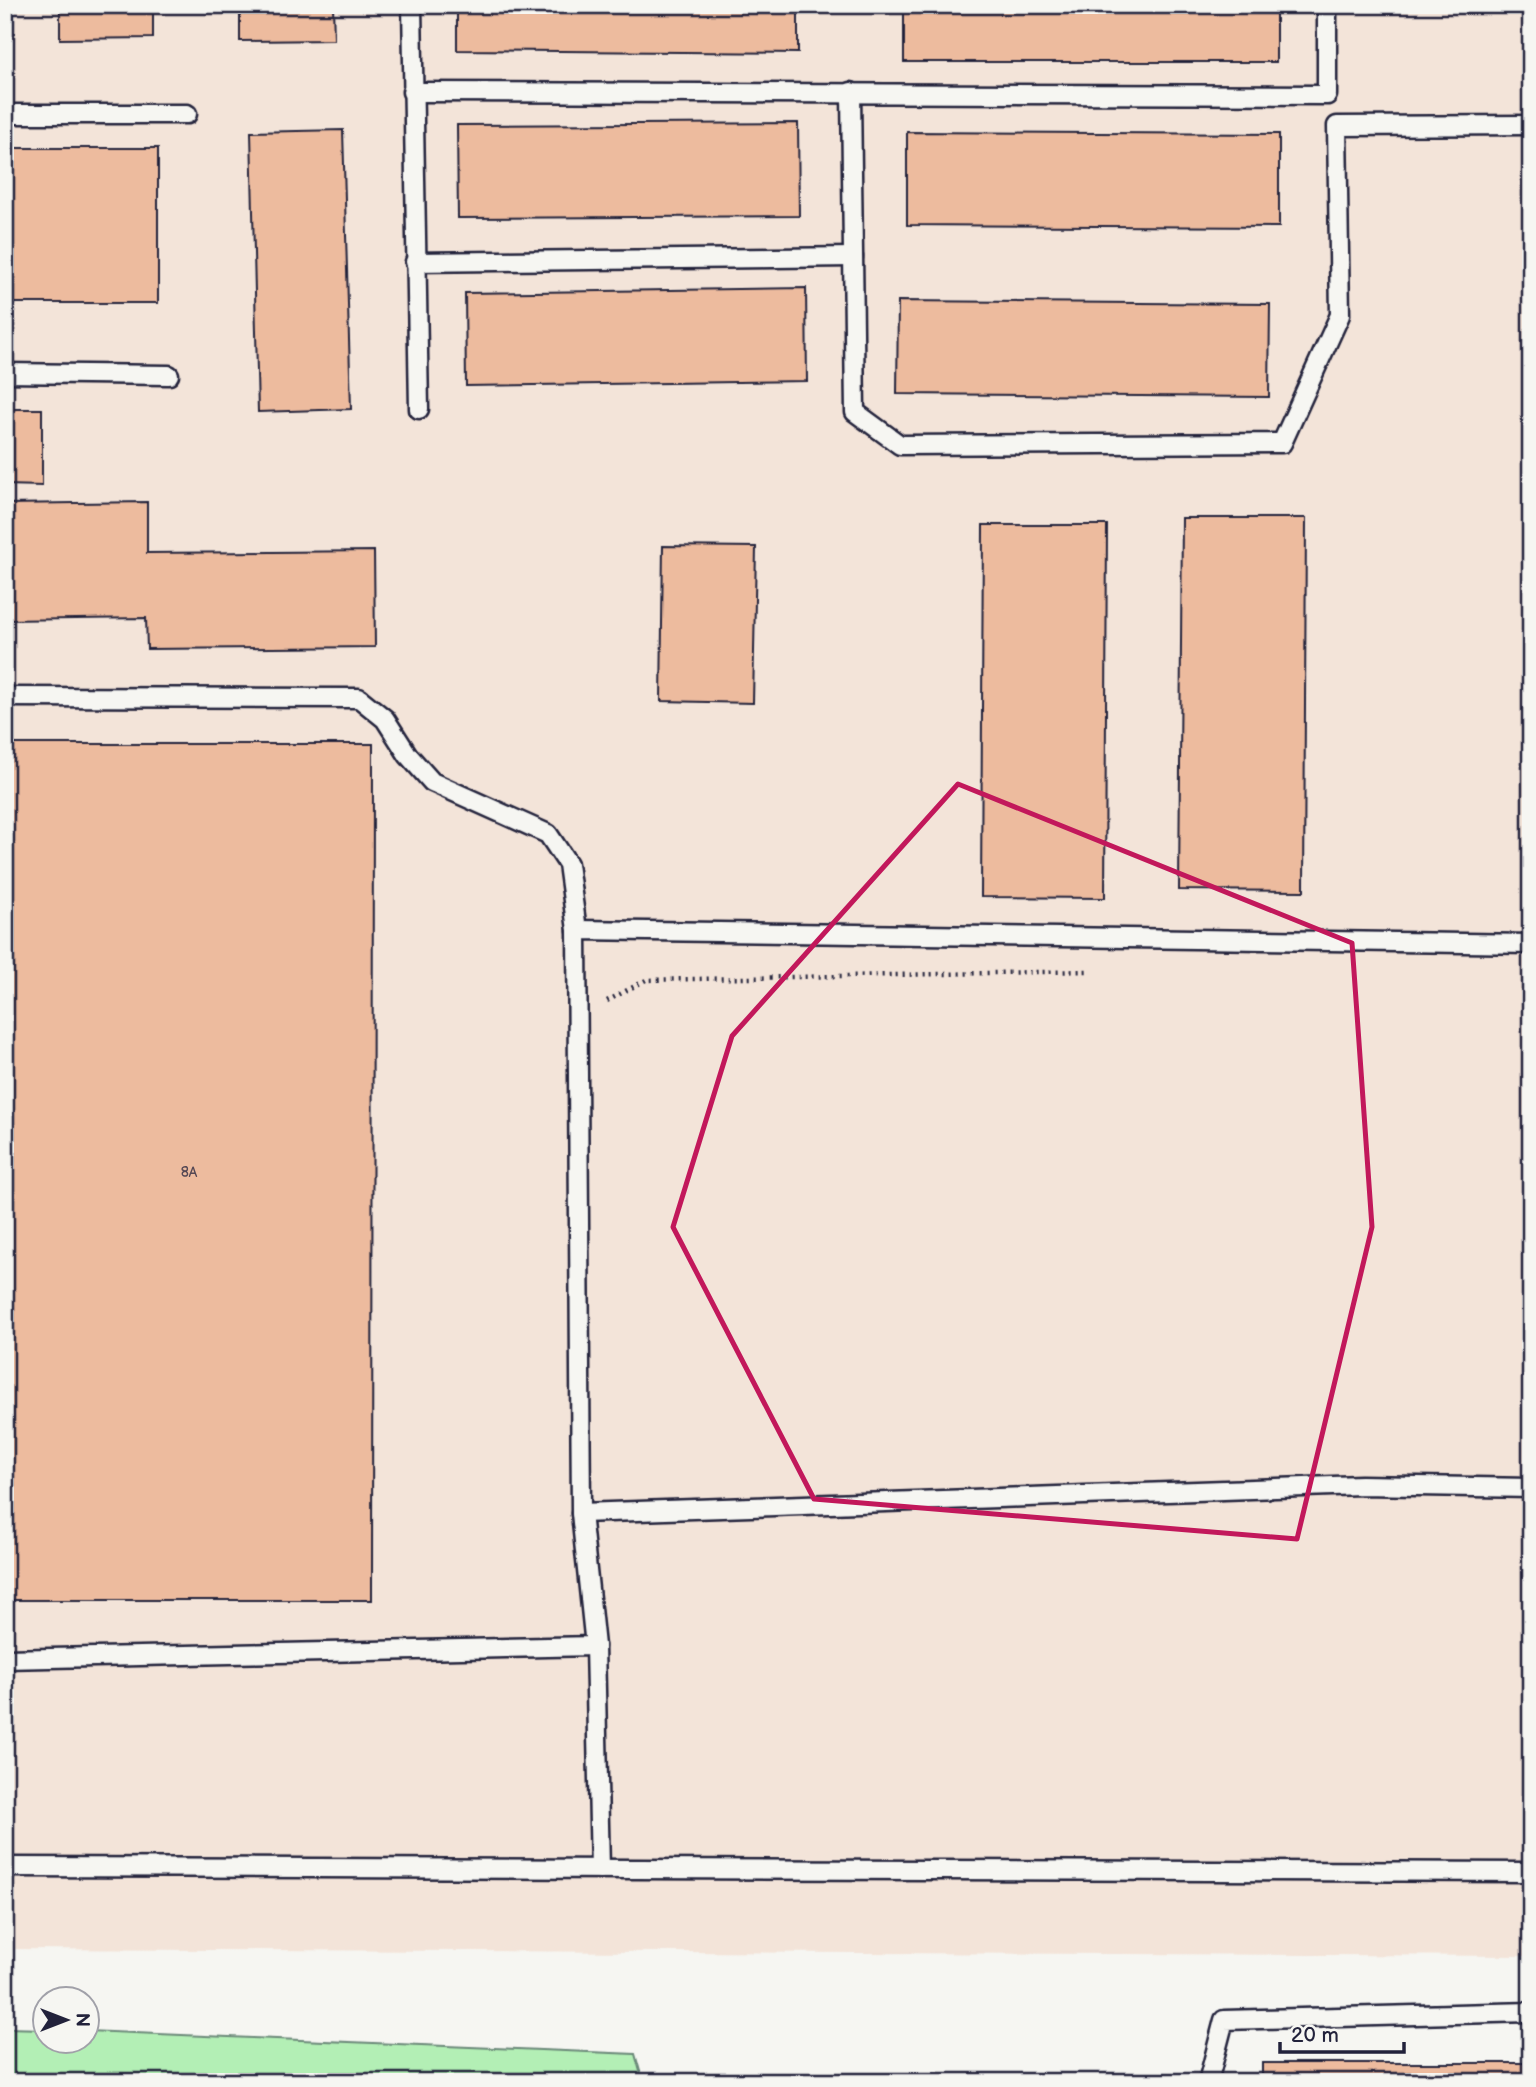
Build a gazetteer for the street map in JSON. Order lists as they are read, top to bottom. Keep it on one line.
{"house_numbers":["8А"],"scale_bar":"20 m","north":"right"}
